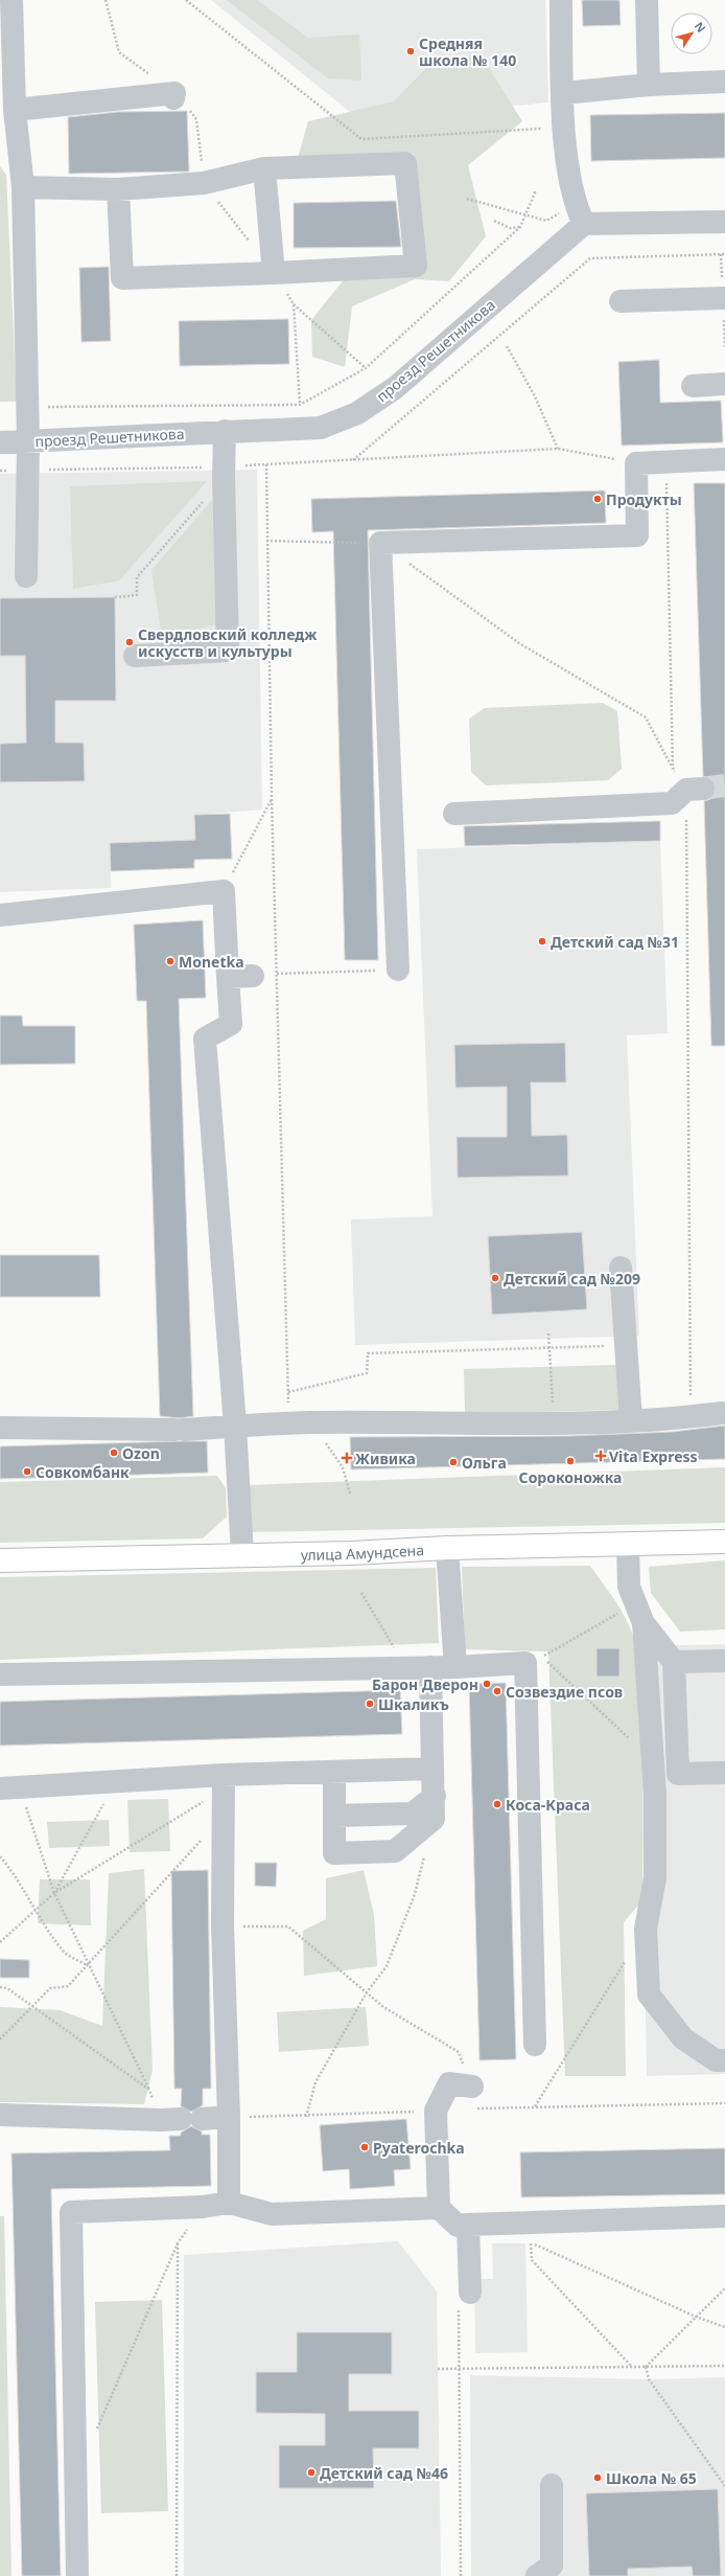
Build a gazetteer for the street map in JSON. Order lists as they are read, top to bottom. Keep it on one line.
{"streets":{"main road":["улица Амундсена"],"street":["проезд Решетникова"]},"places":{"other":["Средняя школа № 140","Продукты","Свердловский колледж искусств и культуры","Детский сад №31","Monetka","Детский сад №209","Ozon","Сороконожка","Ольга","Совкомбанк","Барон Дверон","Созвездие псов","Шкаликъ","Коса-Краса","Pyaterochka","Детский сад №46","Школа № 65"],"health":["Vita Express","Живика"]},"north":"top right"}
